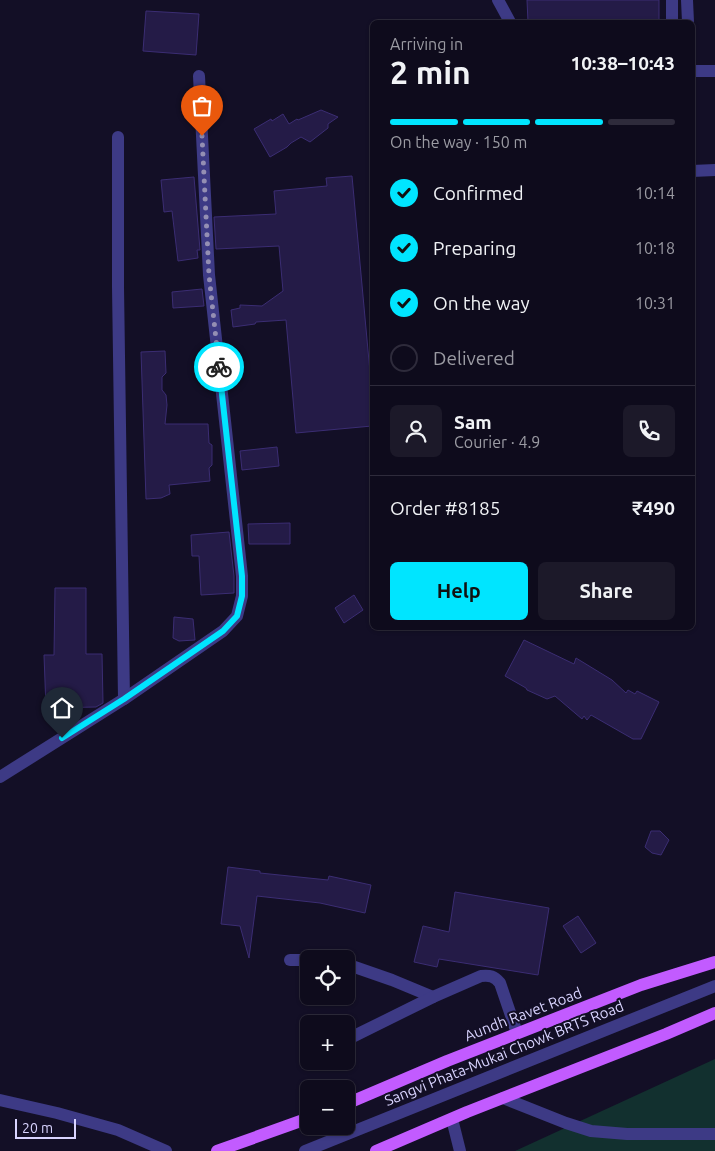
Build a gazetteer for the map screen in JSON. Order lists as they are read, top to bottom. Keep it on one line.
{"streets":{"main road":["Aundh Ravet Road"],"street":["Sangvi Phata-Mukai Chowk BRTS Road"]},"scale_bar":"20 m","page":{"heading":["2 min","Arriving in","10:38–10:43"],"panel":["Sam","Courier · 4.9","Order #8185","₹490"],"bar":"On the way · 150 m","list":[["Confirmed","10:14"],["Preparing","10:18"],["On the way","10:31"],"Delivered"],"buttons":["Help","Share"],"map_buttons":["+","−"],"scale":"20 m"}}
